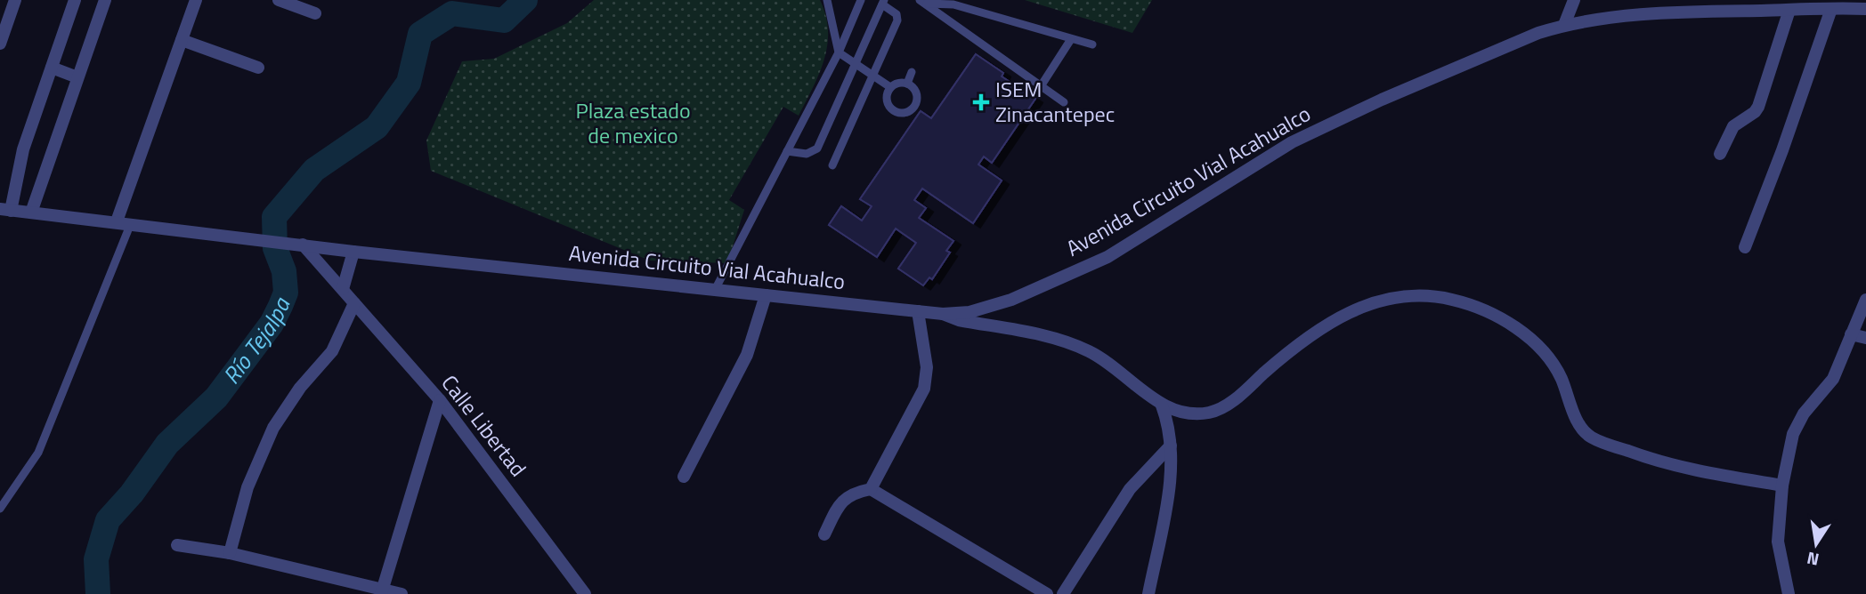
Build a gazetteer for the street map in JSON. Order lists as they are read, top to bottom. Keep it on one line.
{"streets":{"street":["Avenida Circuito Vial Acahualco","Calle Libertad"]},"crossings":[["Avenida Circuito Vial Acahualco","Calle Libertad"]],"water":["Río Tejalpa"],"parks":["Plaza estado de mexico"],"places":{"health":["ISEM Zinacantepec"]},"north":"bottom"}
